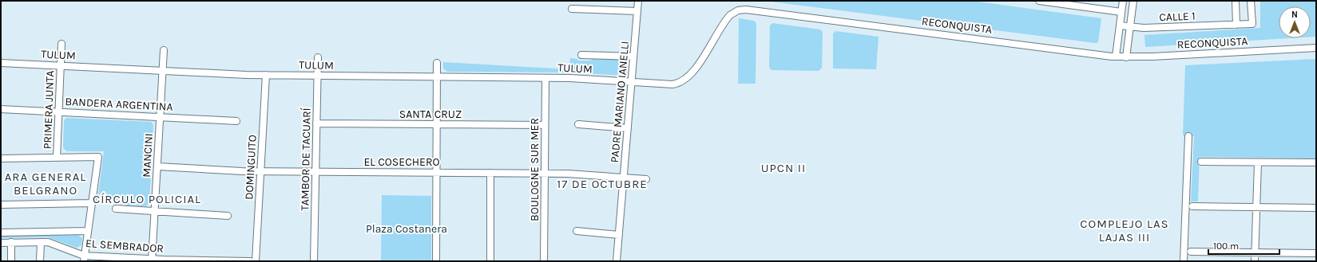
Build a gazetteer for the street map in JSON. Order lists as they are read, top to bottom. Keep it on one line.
{"streets":{"street":["CALLE 1","RECONQUISTA","TULUM","PADRE MARIANO IANELLI","BANDERA ARGENTINA","PRIMERA JUNTA","SANTA CRUZ","MANCINI","TAMBOR DE TACUARÍ","EL COSECHERO","DOMINGUITO","BOULOGNE SUR MER","EL SEMBRADOR"]},"crossings":[["RECONQUISTA","TULUM"],["RECONQUISTA","PADRE MARIANO IANELLI"],["TULUM","PADRE MARIANO IANELLI"],["TULUM","PRIMERA JUNTA"],["TULUM","MANCINI"],["TULUM","TAMBOR DE TACUARÍ"],["TULUM","DOMINGUITO"],["TULUM","BOULOGNE SUR MER"],["PADRE MARIANO IANELLI","EL COSECHERO"],["BANDERA ARGENTINA","PRIMERA JUNTA"],["BANDERA ARGENTINA","MANCINI"],["SANTA CRUZ","TAMBOR DE TACUARÍ"],["SANTA CRUZ","BOULOGNE SUR MER"],["MANCINI","EL COSECHERO"],["MANCINI","EL SEMBRADOR"],["TAMBOR DE TACUARÍ","EL COSECHERO"],["EL COSECHERO","DOMINGUITO"],["EL COSECHERO","BOULOGNE SUR MER"]],"districts":["UPCN II","ARA GENERAL BELGRANO","17 DE OCTUBRE","CÍRCULO POLICIAL","COMPLEJO LAS LAJAS III"],"parks":["Plaza Costanera"],"scale_bar":"100 m","north":"top"}
